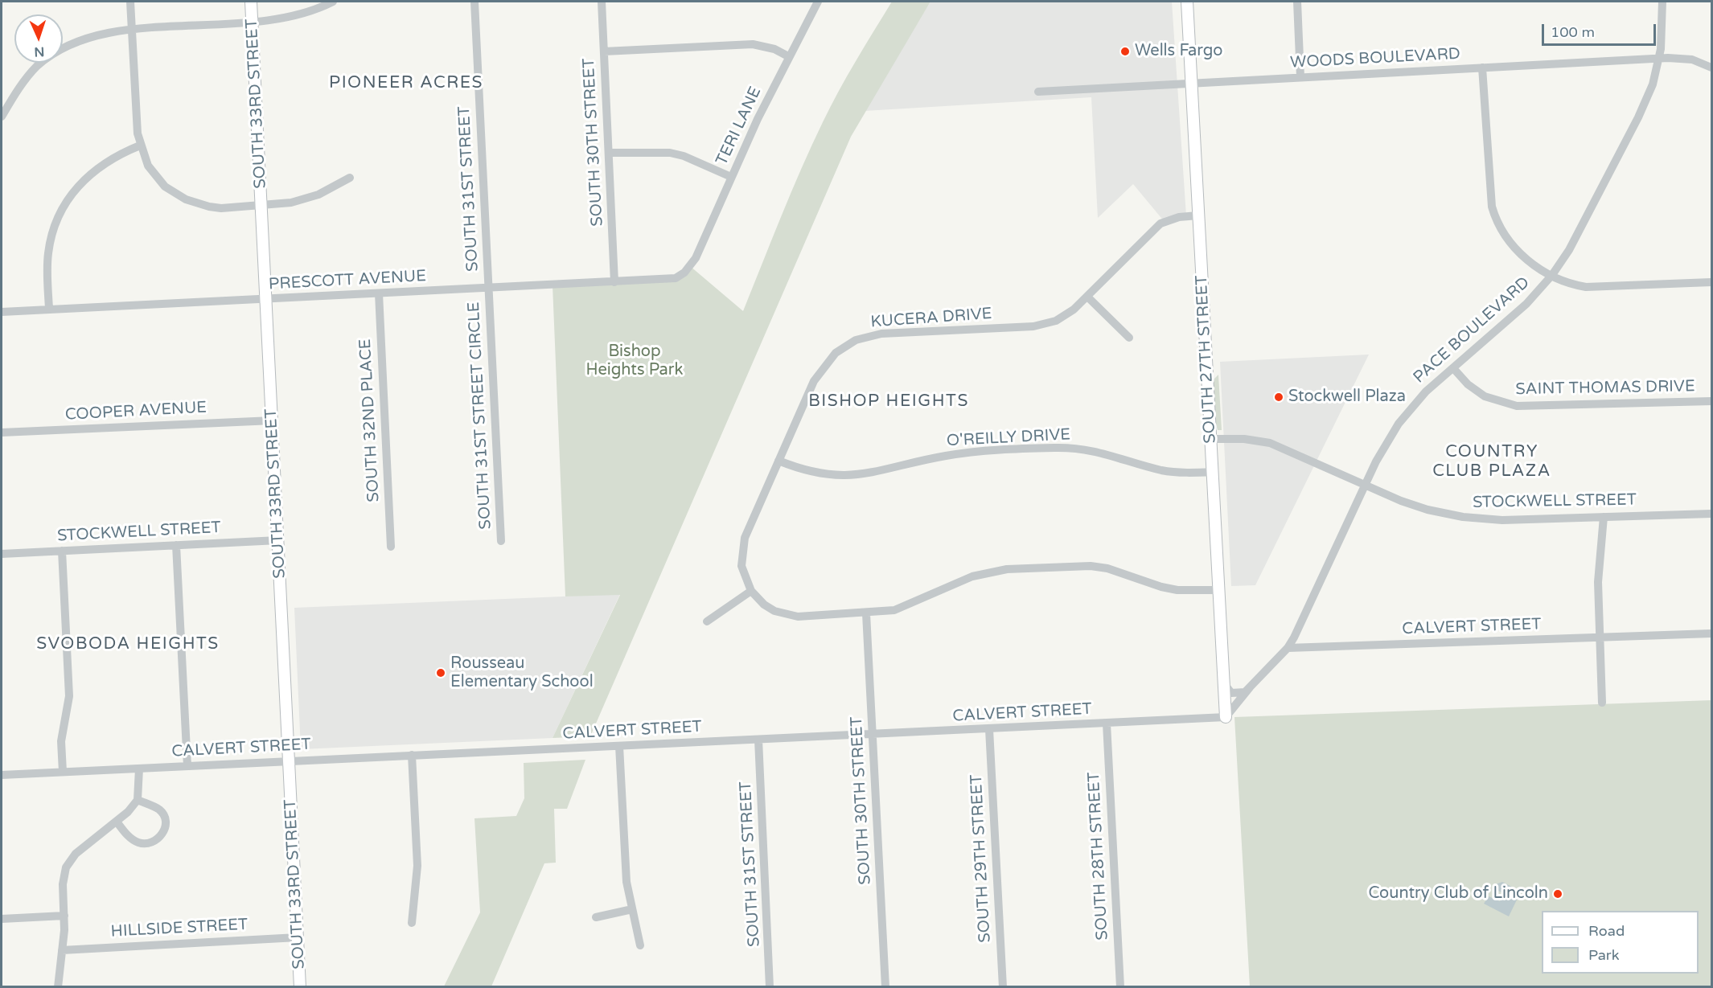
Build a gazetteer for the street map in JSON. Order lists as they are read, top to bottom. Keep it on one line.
{"streets":{"main road":["SOUTH 33RD STREET","SOUTH 27TH STREET"],"street":["WOODS BOULEVARD","TERI LANE","SOUTH 30TH STREET","SOUTH 31ST STREET","PRESCOTT AVENUE","KUCERA DRIVE","PACE BOULEVARD","SAINT THOMAS DRIVE","COOPER AVENUE","SOUTH 31ST STREET CIRCLE","SOUTH 32ND PLACE","O'REILLY DRIVE","STOCKWELL STREET","CALVERT STREET","SOUTH 28TH STREET","SOUTH 29TH STREET","HILLSIDE STREET"]},"crossings":[["WOODS BOULEVARD","PACE BOULEVARD"],["WOODS BOULEVARD","SOUTH 27TH STREET"],["SOUTH 33RD STREET","PRESCOTT AVENUE"],["SOUTH 33RD STREET","COOPER AVENUE"],["SOUTH 33RD STREET","STOCKWELL STREET"],["SOUTH 33RD STREET","CALVERT STREET"],["SOUTH 33RD STREET","HILLSIDE STREET"],["TERI LANE","PRESCOTT AVENUE"],["SOUTH 30TH STREET","PRESCOTT AVENUE"],["SOUTH 30TH STREET","CALVERT STREET"],["SOUTH 31ST STREET","PRESCOTT AVENUE"],["SOUTH 31ST STREET","SOUTH 31ST STREET CIRCLE"],["SOUTH 31ST STREET","CALVERT STREET"],["PRESCOTT AVENUE","SOUTH 31ST STREET CIRCLE"],["PRESCOTT AVENUE","SOUTH 32ND PLACE"],["KUCERA DRIVE","SOUTH 27TH STREET"],["KUCERA DRIVE","O'REILLY DRIVE"],["PACE BOULEVARD","SAINT THOMAS DRIVE"],["PACE BOULEVARD","STOCKWELL STREET"],["PACE BOULEVARD","CALVERT STREET"],["SOUTH 27TH STREET","O'REILLY DRIVE"],["SOUTH 27TH STREET","STOCKWELL STREET"],["SOUTH 27TH STREET","CALVERT STREET"],["CALVERT STREET","SOUTH 28TH STREET"],["CALVERT STREET","SOUTH 29TH STREET"]],"districts":["PIONEER ACRES","BISHOP HEIGHTS","COUNTRY CLUB PLAZA","SVOBODA HEIGHTS"],"parks":["Bishop Heights Park"],"places":["Wells Fargo","Stockwell Plaza","Rousseau Elementary School","Country Club of Lincoln"],"legend":["Road","Park"],"scale_bar":"100 m","north":"bottom"}
